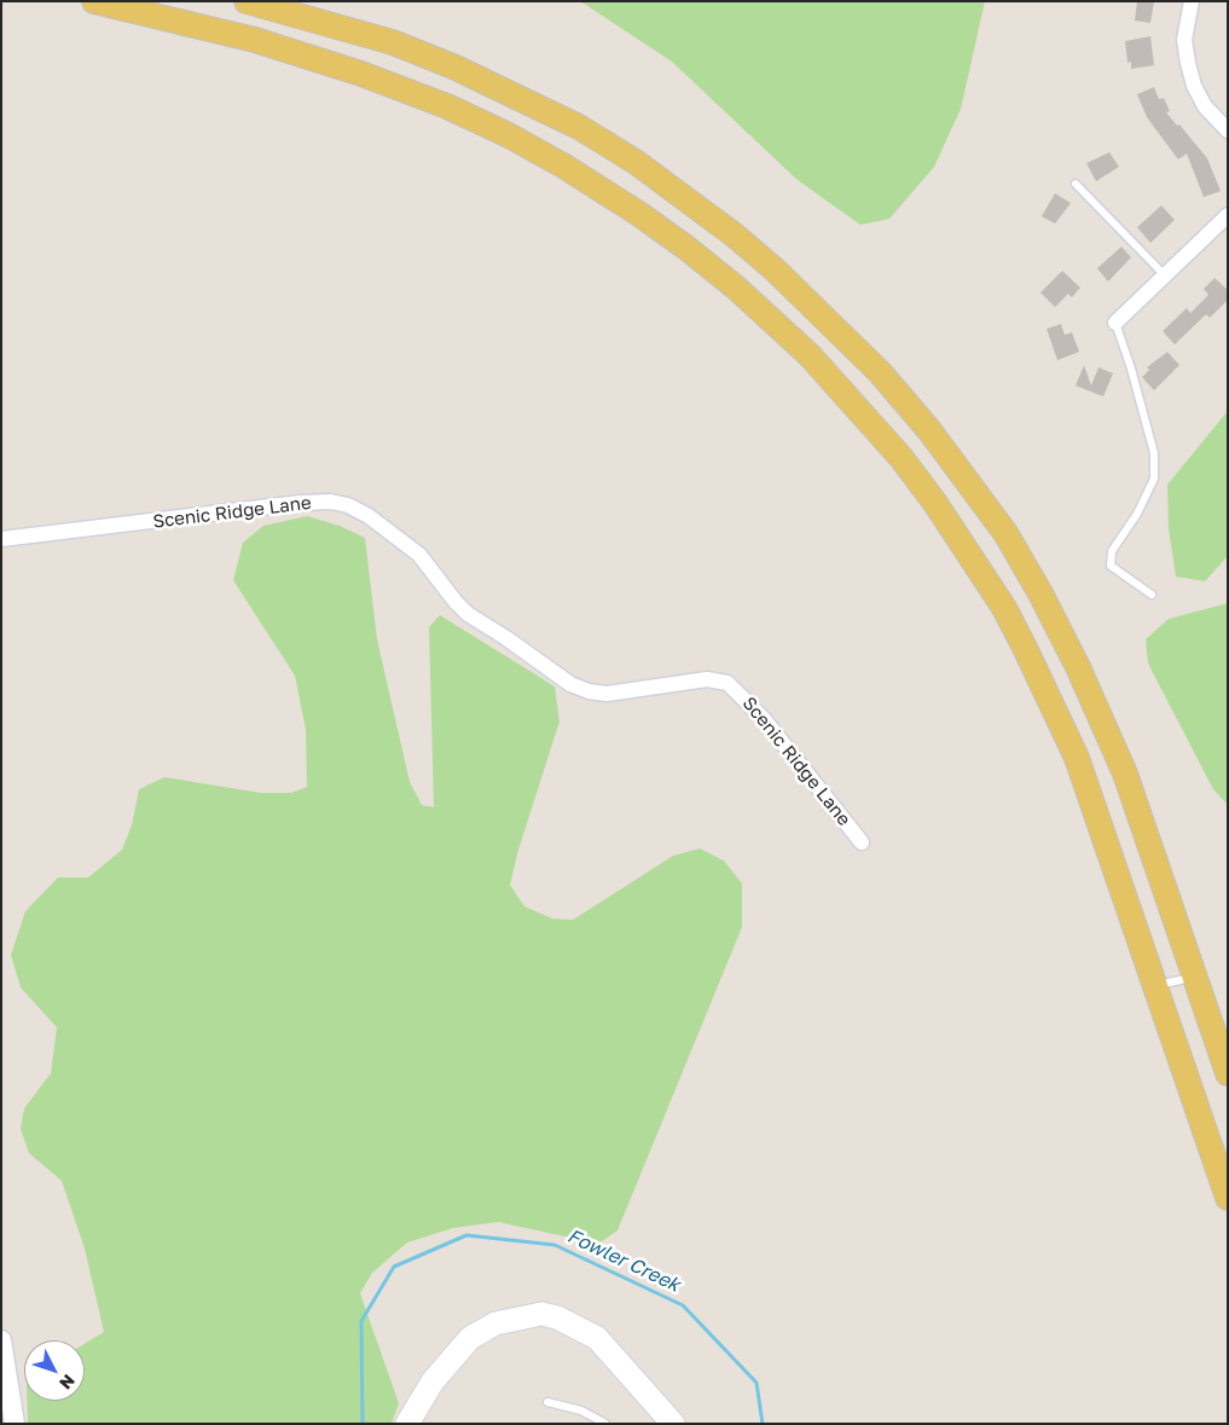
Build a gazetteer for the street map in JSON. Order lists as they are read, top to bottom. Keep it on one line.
{"streets":{"street":["Scenic Ridge Lane"]},"water":["Fowler Creek"],"north":"bottom right"}
